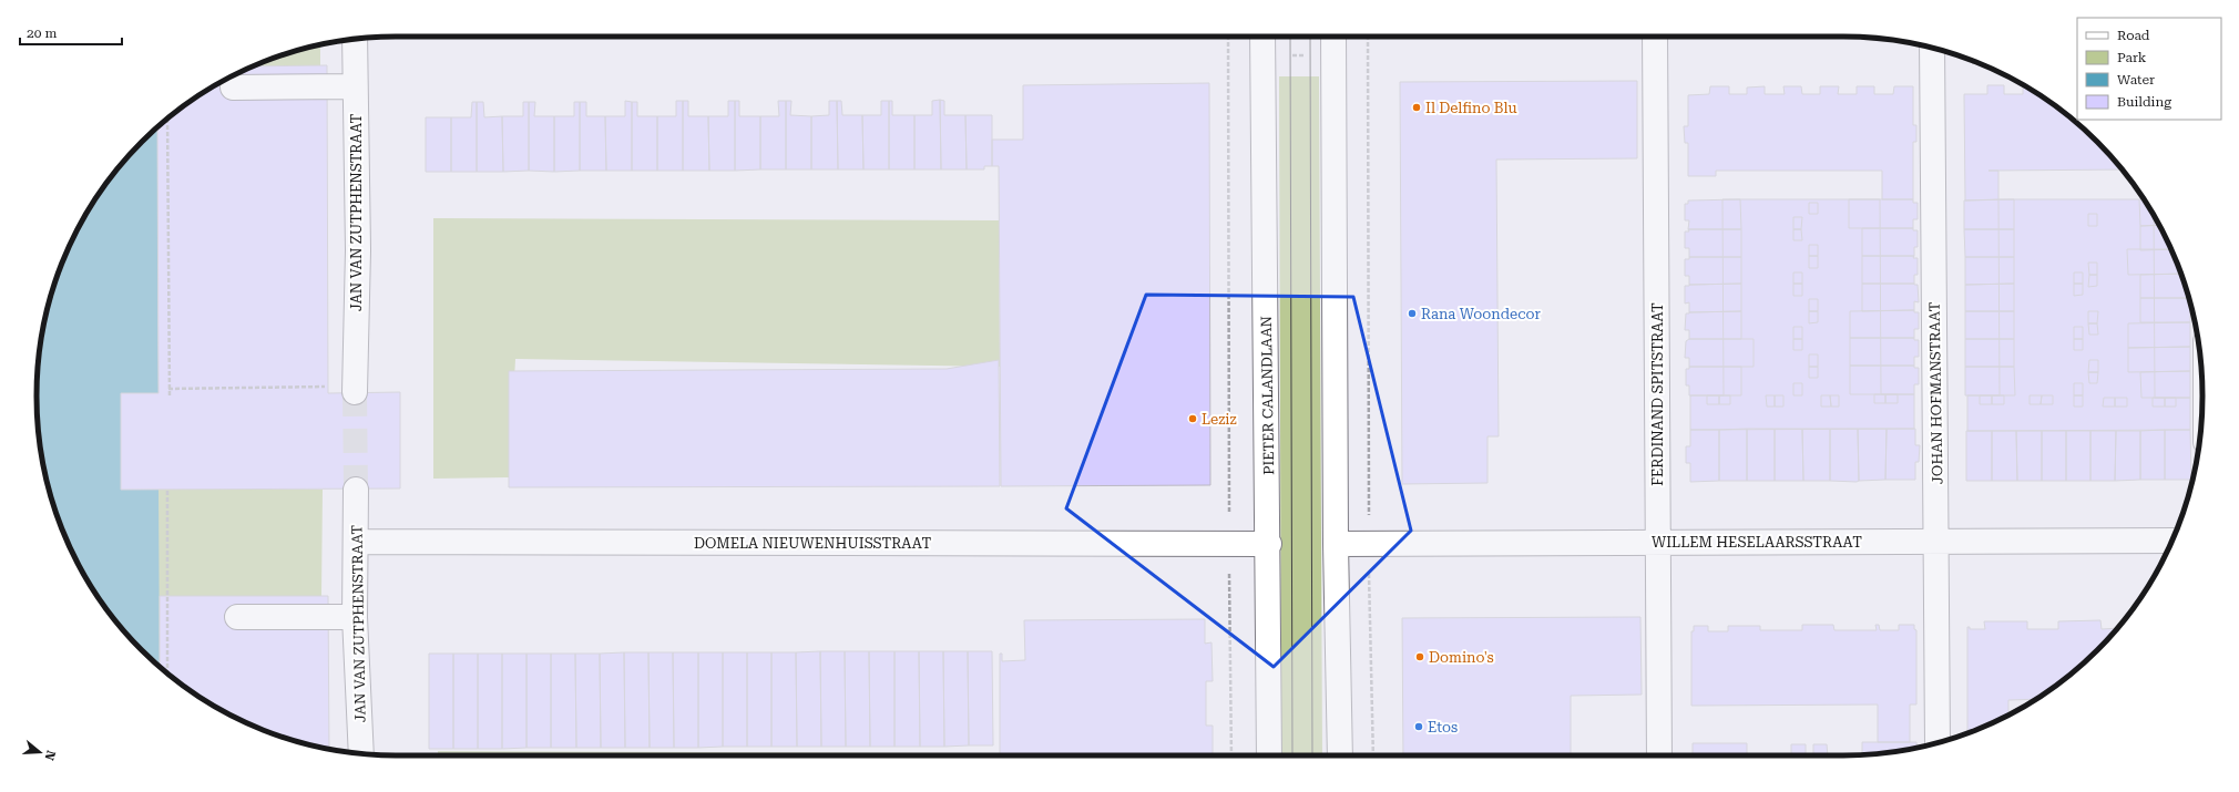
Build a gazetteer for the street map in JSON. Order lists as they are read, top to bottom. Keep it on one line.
{"streets":{"street":["JAN VAN ZUTPHENSTRAAT","JOHAN HOFMANSTRAAT","FERDINAND SPITSTRAAT","PIETER CALANDLAAN","WILLEM HESELAARSSTRAAT","DOMELA NIEUWENHUISSTRAAT"]},"crossings":[["JAN VAN ZUTPHENSTRAAT","DOMELA NIEUWENHUISSTRAAT"],["JOHAN HOFMANSTRAAT","WILLEM HESELAARSSTRAAT"],["FERDINAND SPITSTRAAT","WILLEM HESELAARSSTRAAT"],["PIETER CALANDLAAN","DOMELA NIEUWENHUISSTRAAT"]],"places":["Il Delfino Blu","Rana Woondecor","Leziz","Domino's","Etos"],"legend":["Road","Park","Water","Building"],"scale_bar":"20 m","north":"right"}
